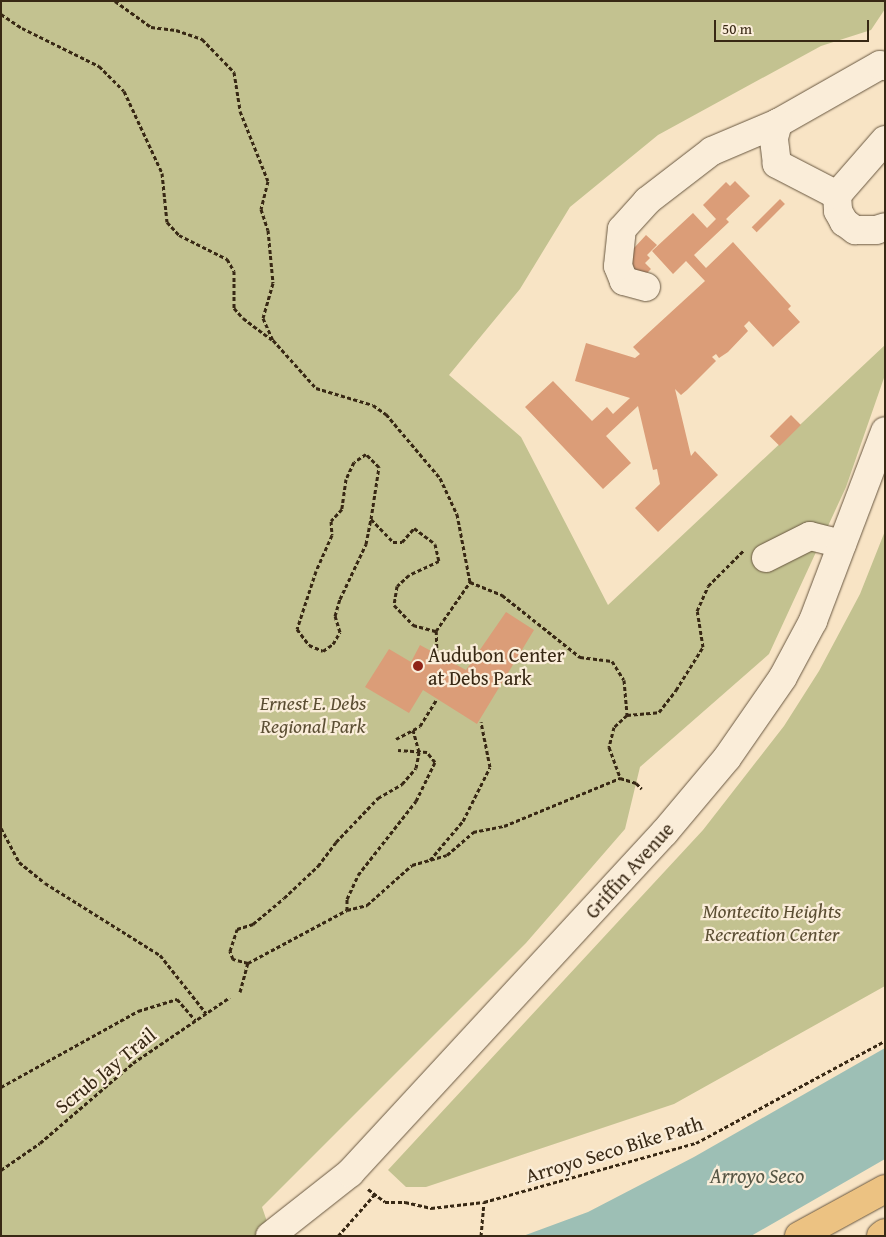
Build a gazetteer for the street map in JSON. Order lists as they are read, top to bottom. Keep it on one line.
{"streets":{"street":["Griffin Avenue"],"path":["Scrub Jay Trail","Arroyo Seco Bike Path"]},"water":["Arroyo Seco"],"parks":["Ernest E. Debs Regional Park","Montecito Heights Recreation Center"],"places":["Audubon Center at Debs Park"],"scale_bar":"50 m"}
